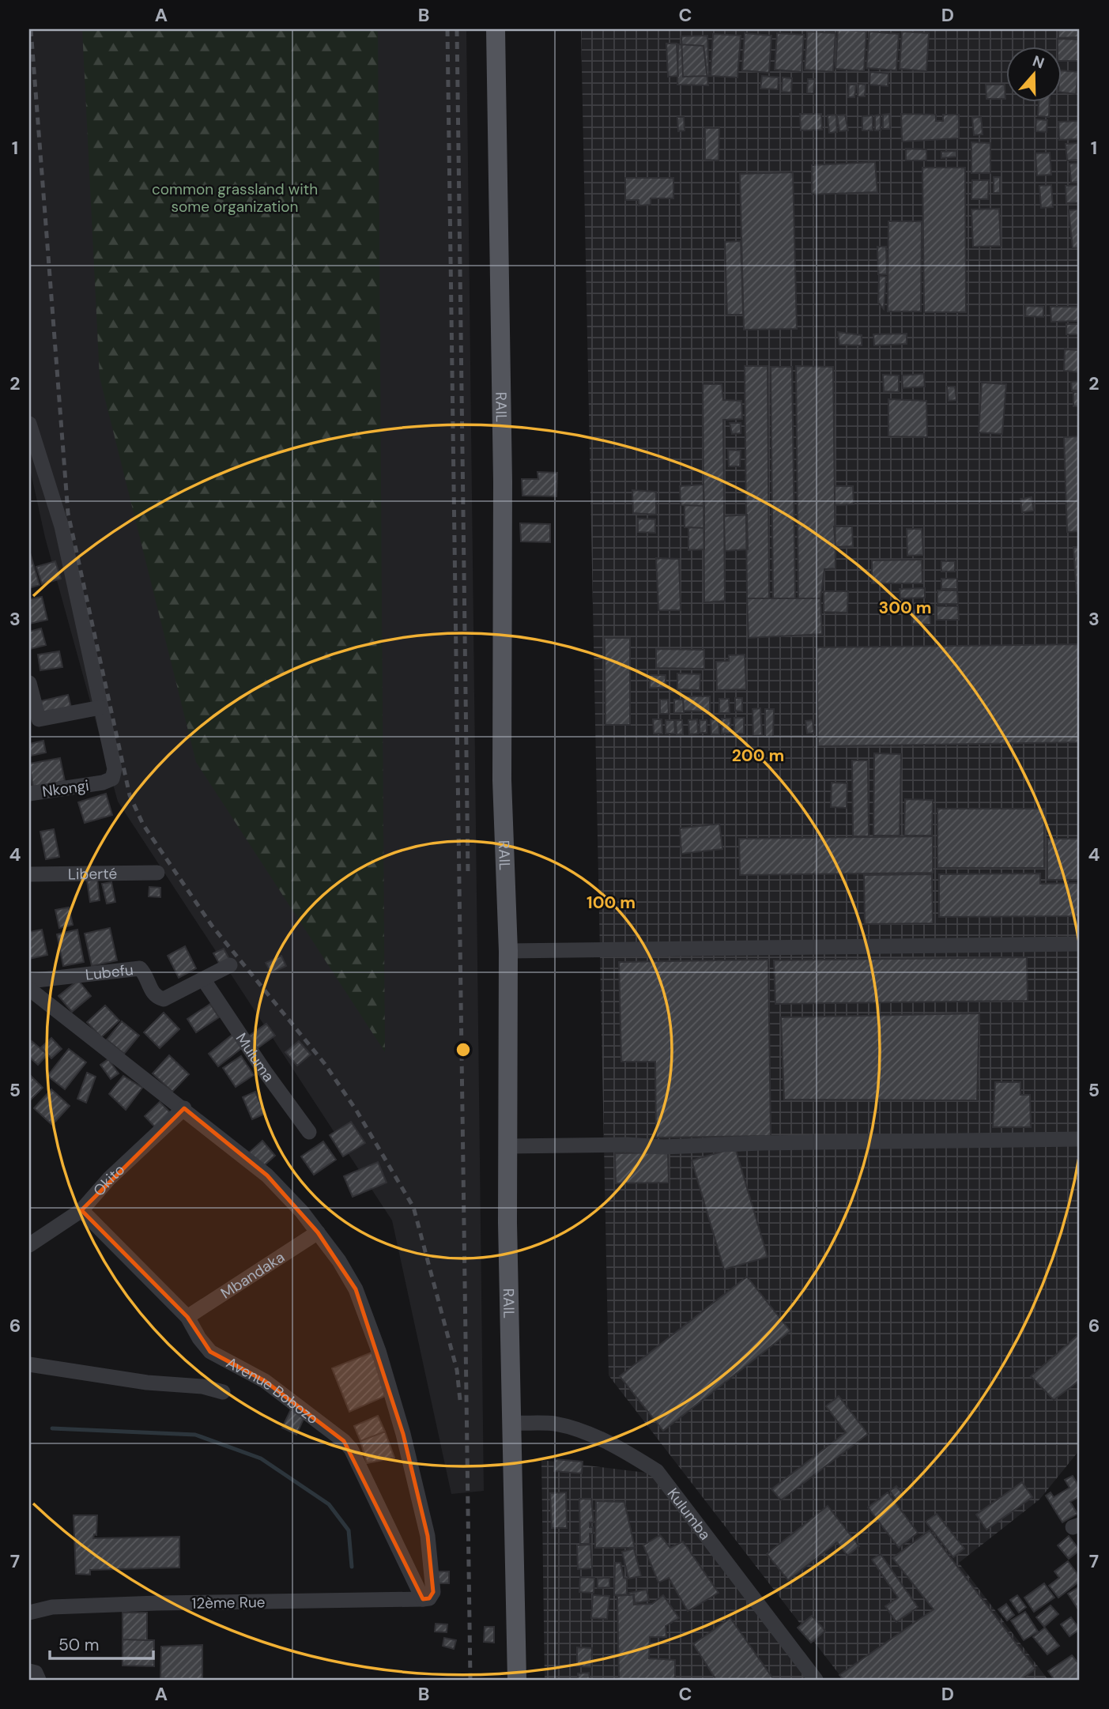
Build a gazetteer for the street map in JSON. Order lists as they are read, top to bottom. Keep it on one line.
{"streets":{"main road":["RAIL"],"street":["Nkongi","Liberté","Lubefu","Muluma","Okito","Mbandaka","Avenue Bobozo","Kulumba","12ème Rue"]},"crossings":[["RAIL","Kulumba"],["Lubefu","Muluma"],["Okito","Avenue Bobozo"],["Mbandaka","Avenue Bobozo"],["Avenue Bobozo","12ème Rue"]],"parks":["common grassland with some organization"],"scale_bar":"50 m","north":"top","grid":{"columns":["A","B","C","D"],"rows":["1","2","3","4","5","6","7"]},"rings":["300 m","200 m","100 m"]}
